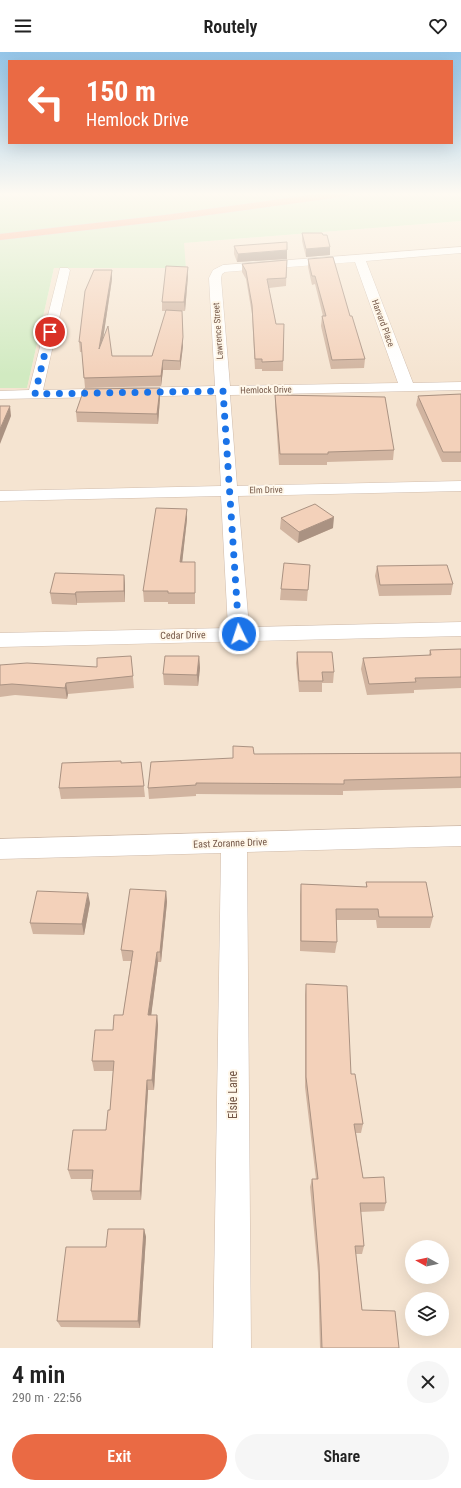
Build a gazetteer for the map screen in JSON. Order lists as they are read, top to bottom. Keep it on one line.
{"streets":{"street":["Harvard Place","Lawrence Street","Hemlock Drive","Elm Drive","Cedar Drive","East Zoranne Drive","Elsie Lane"]},"crossings":[["Harvard Place","Lawrence Street"],["Harvard Place","Hemlock Drive"],["Lawrence Street","Hemlock Drive"],["Lawrence Street","Elm Drive"],["Lawrence Street","Cedar Drive"],["East Zoranne Drive","Elsie Lane"]],"north":"left","page":{"header":"Routely","turn":["150 m","Hemlock Drive"],"heading":["4 min","290 m · 22:56"],"buttons":["Exit","Share"]}}
